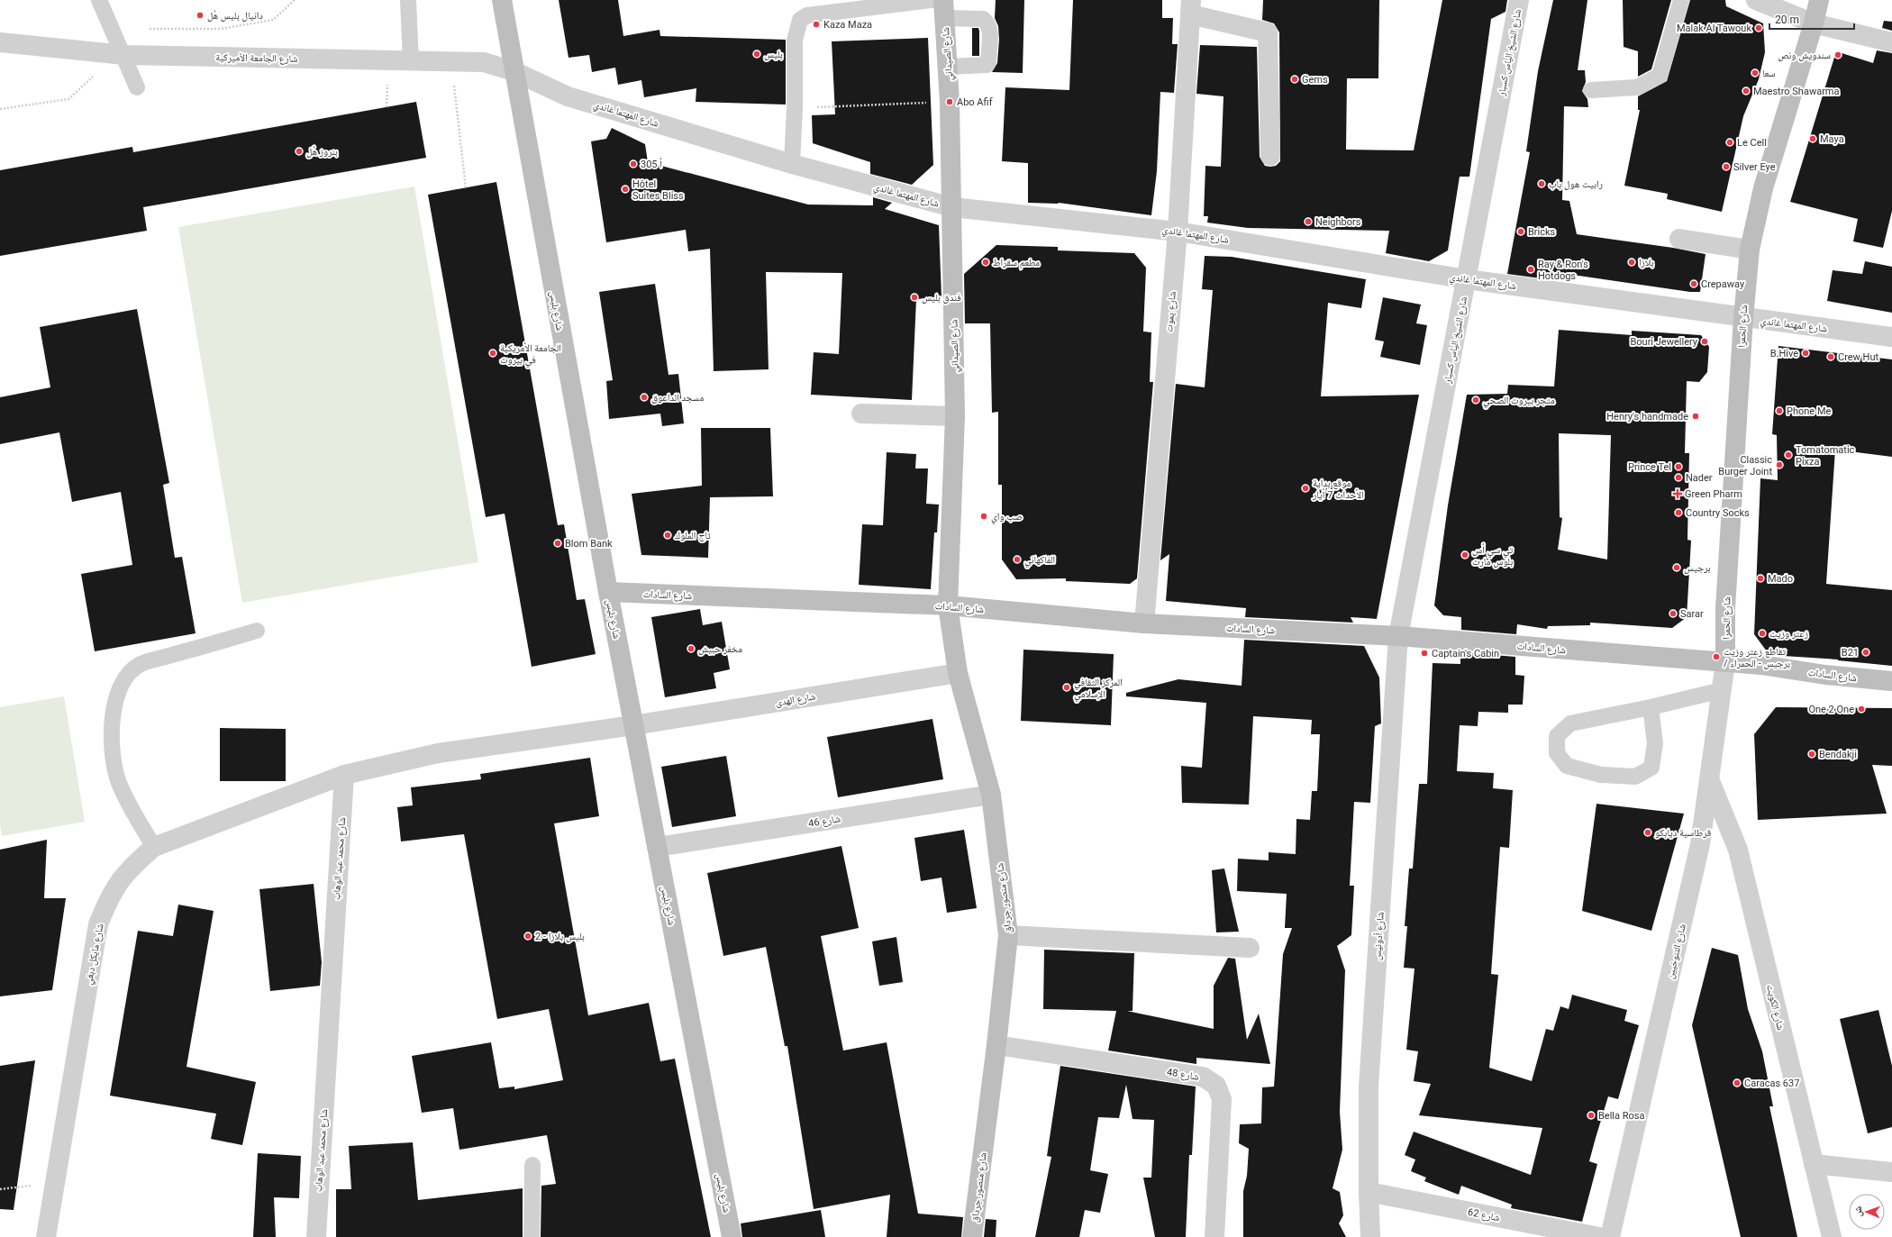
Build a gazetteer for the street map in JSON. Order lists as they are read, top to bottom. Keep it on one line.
{"streets":{"street":["شارع الشيخ الياس كسبار","شارع الصيداني","شارع الجامعة الأميركية","شارع المهتما غاندي","شارع بليس","شارع يموت","شارع الحمرا","شارع السادات","شارع الهدى","شارع 46","شارع محمد عبد الوهاب","شارع منصور جرداق","شارع أدونيس","شارع التنوخيين","شارع مايكل دبغي","شارع الكويت","شارع 48","شارع 62"]},"crossings":[["شارع الشيخ الياس كسبار","شارع المهتما غاندي"],["شارع الشيخ الياس كسبار","شارع السادات"],["شارع الشيخ الياس كسبار","شارع أدونيس"],["شارع الصيداني","شارع المهتما غاندي"],["شارع الصيداني","شارع السادات"],["شارع الصيداني","شارع منصور جرداق"],["شارع الجامعة الأميركية","شارع المهتما غاندي"],["شارع الجامعة الأميركية","شارع بليس"],["شارع المهتما غاندي","شارع بليس"],["شارع المهتما غاندي","شارع يموت"],["شارع المهتما غاندي","شارع الحمرا"],["شارع بليس","شارع السادات"],["شارع بليس","شارع الهدى"],["شارع بليس","شارع 46"],["شارع يموت","شارع السادات"],["شارع الحمرا","شارع السادات"],["شارع الحمرا","شارع التنوخيين"],["شارع السادات","شارع منصور جرداق"],["شارع السادات","شارع أدونيس"],["شارع السادات","شارع التنوخيين"],["شارع الهدى","شارع منصور جرداق"],["شارع 46","شارع منصور جرداق"],["شارع محمد عبد الوهاب","شارع مايكل دبغي"],["شارع منصور جرداق","شارع 48"],["شارع أدونيس","شارع 62"],["شارع التنوخيين","شارع الكويت"]],"places":{"other":["دانيال بليس هُل","Kaza Maza","Malak Al Tawouk","بليس","سندويش ونص","سعا","Gems","Maestro Shawarma","Abo Afif","Maya","Le Cell","بنروز هُل","أ 305","Silver Eye","رابيت هول باب","Hôtel Suites Bliss","Neighbors","Bricks","مطعم سقراط","بلازا","Ray & Ron's Hotdogs","Crepaway","فندق بليس","Bouri Jewellery","الجامعة الأمريكية في بيروت","B.Hive","Crew Hut","مسجد الداعوق","متجر بيروت الصحي","Phone Me","Henry's handmade","Tomatomatic Pixza","Classic Burger Joint","Prince Tel","Nader","موقع بداية الأحداث 7 أيار","Country Socks","صب واي","تاج الملوك","Blom Bank","تي سي أس بلوس مارت","الفاكهاني","برجيس","Mado","Sarar","زعتر وزيت","مخفر حبيش","B21","Captain's Cabin","تقاطع زعتر وزيت / برجيس - الحمراء","المركز الثقافي الإسلامي","One 2 One","Bendakji","قرطاسية ديابكو","2 - بليس بلازا","Caracas 637","Bella Rosa"],"health":["Green Pharm"]},"scale_bar":"20 m","north":"left"}
